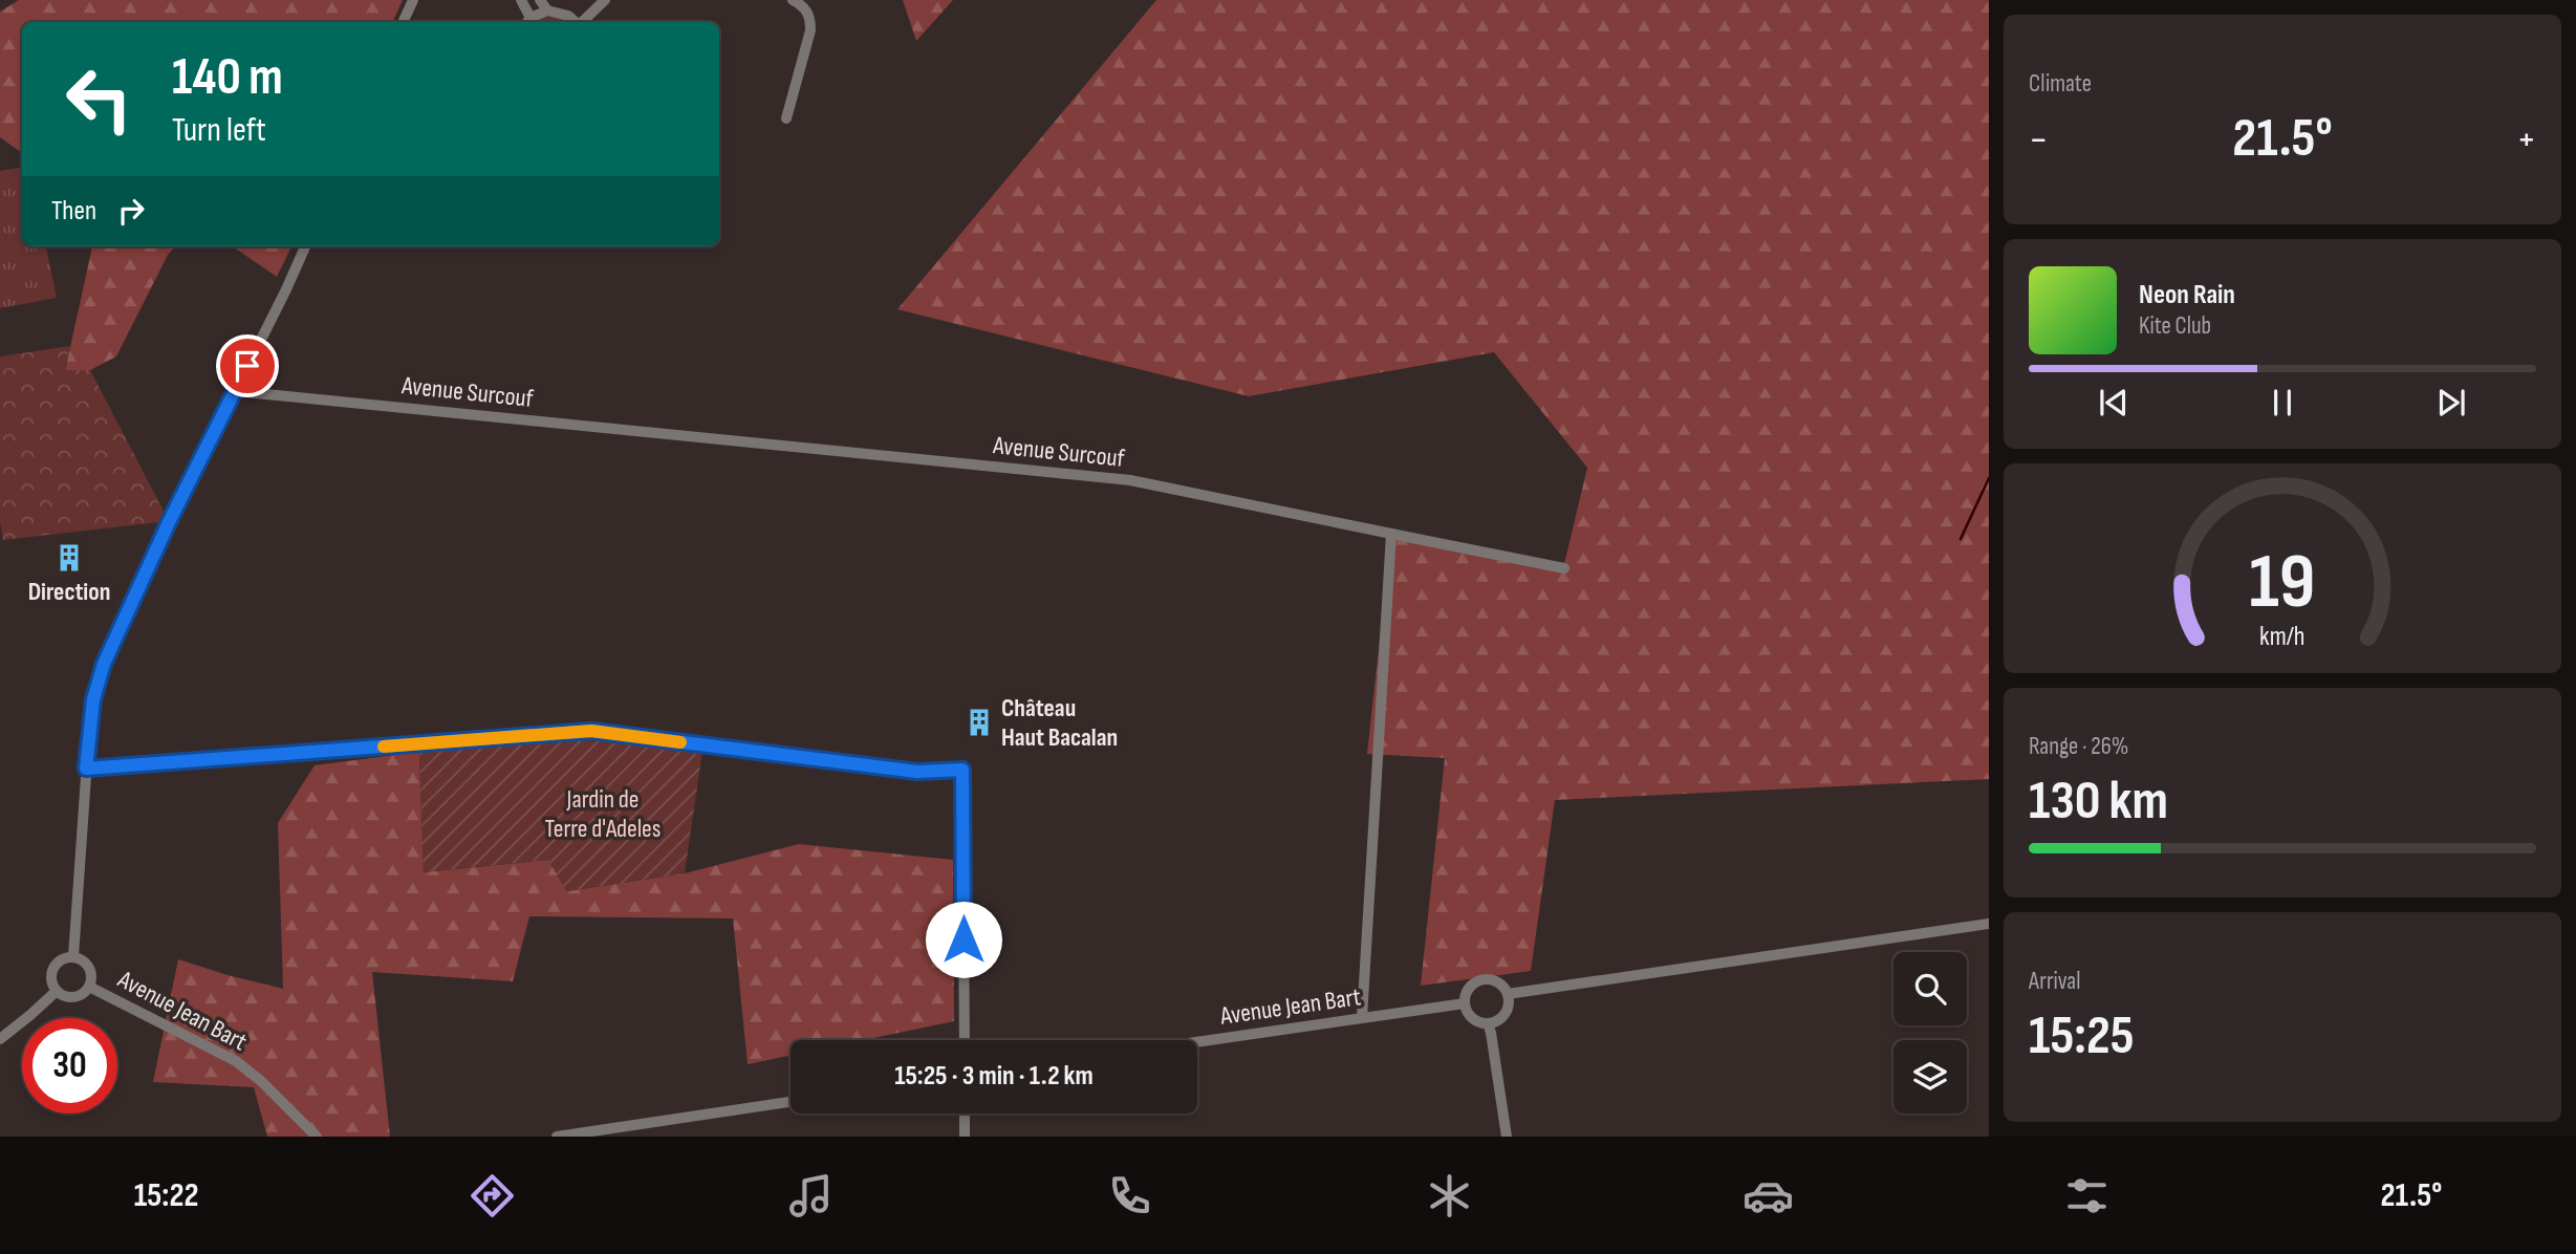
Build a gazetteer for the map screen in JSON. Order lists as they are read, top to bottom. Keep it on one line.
{"streets":{"street":["Avenue Surcouf","Avenue Jean Bart"]},"parks":["Jardin de Terre d'Adeles"],"places":{"building":["Direction","Château Haut Bacalan"]},"page":{"tile":["Climate",["Range · 26%","130 km"],["Arrival","15:25"]],"turn":["140 m","Turn left"],"heat":["−","21.5°","+"],"then":"Then","song":["Neon Rain","Kite Club"],"limit":"30","trip":"15:25 · 3 min · 1.2 km","tabs":["15:22","21.5°"],"gauge":["19","km/h"]}}
